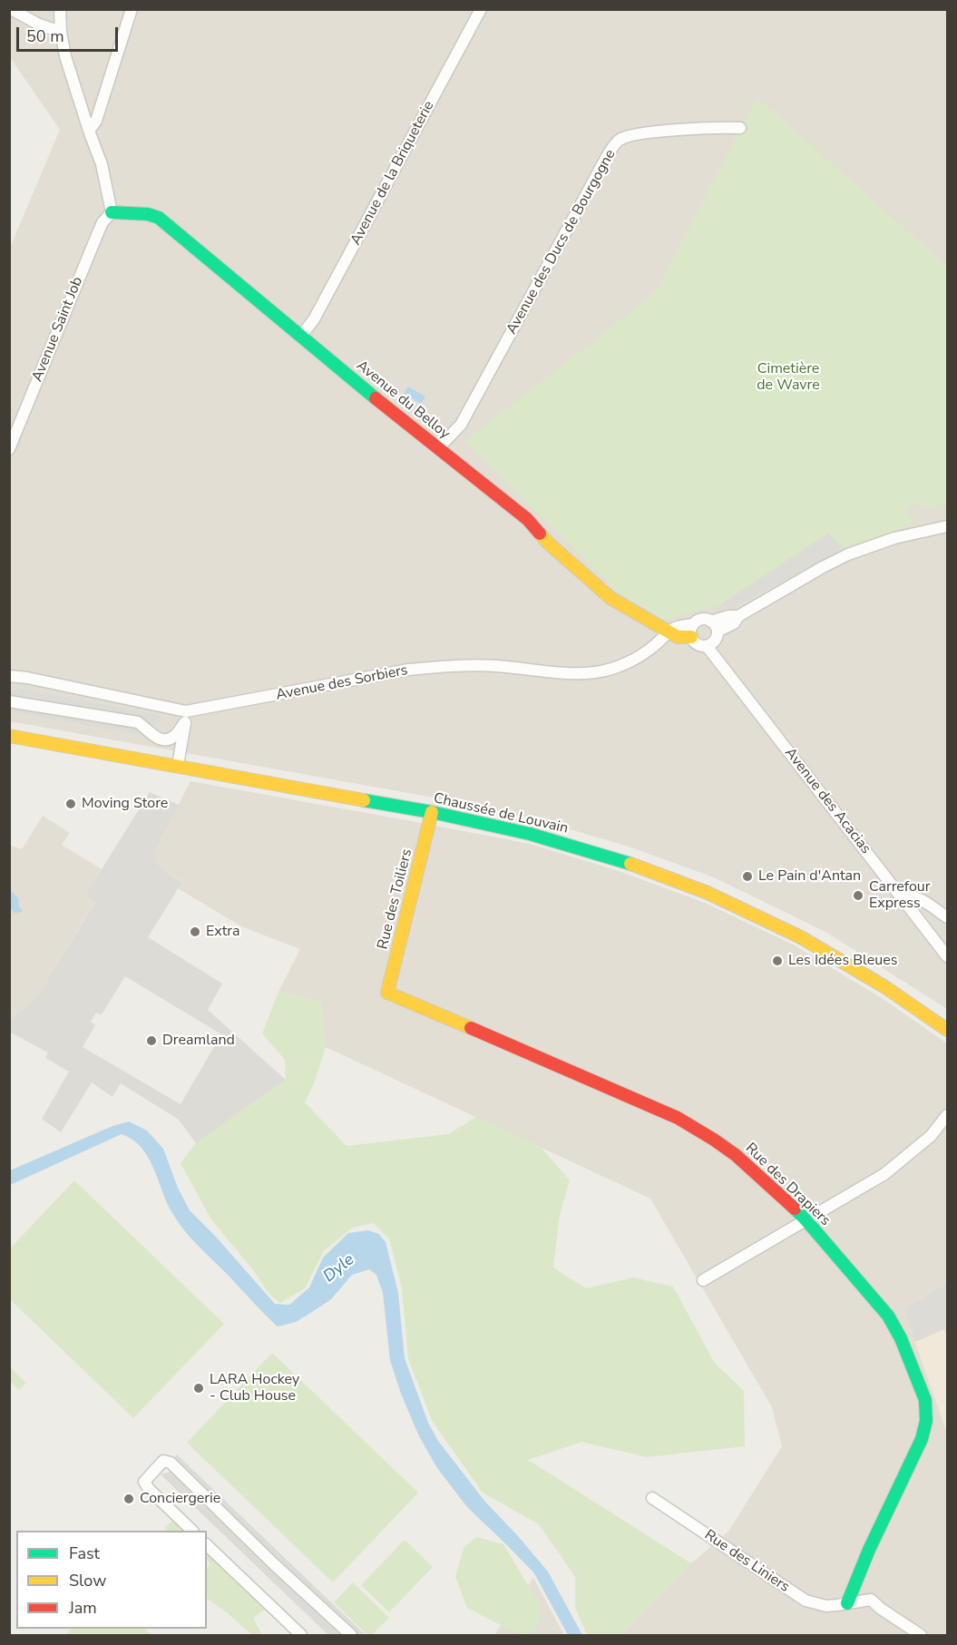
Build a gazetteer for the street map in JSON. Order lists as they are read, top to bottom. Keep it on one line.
{"streets":{"street":["Avenue de la Briqueterie","Avenue des Ducs de Bourgogne","Avenue Saint Job","Avenue du Belloy","Avenue des Sorbiers","Avenue des Acacias","Chaussée de Louvain","Rue des Toiliers","Rue des Drapiers","Rue des Liniers"]},"crossings":[["Avenue de la Briqueterie","Avenue du Belloy"],["Avenue des Ducs de Bourgogne","Avenue du Belloy"],["Avenue Saint Job","Avenue du Belloy"],["Avenue du Belloy","Avenue des Sorbiers"],["Avenue du Belloy","Avenue des Acacias"],["Chaussée de Louvain","Rue des Toiliers"],["Rue des Toiliers","Rue des Drapiers"],["Rue des Drapiers","Rue des Liniers"]],"water":["Dyle"],"parks":["Cimetière de Wavre"],"places":["Moving Store","Le Pain d'Antan","Carrefour Express","Extra","Les Idées Bleues","Dreamland","LARA Hockey - Club House","Conciergerie"],"legend":["Fast","Slow","Jam"],"scale_bar":"50 m"}
